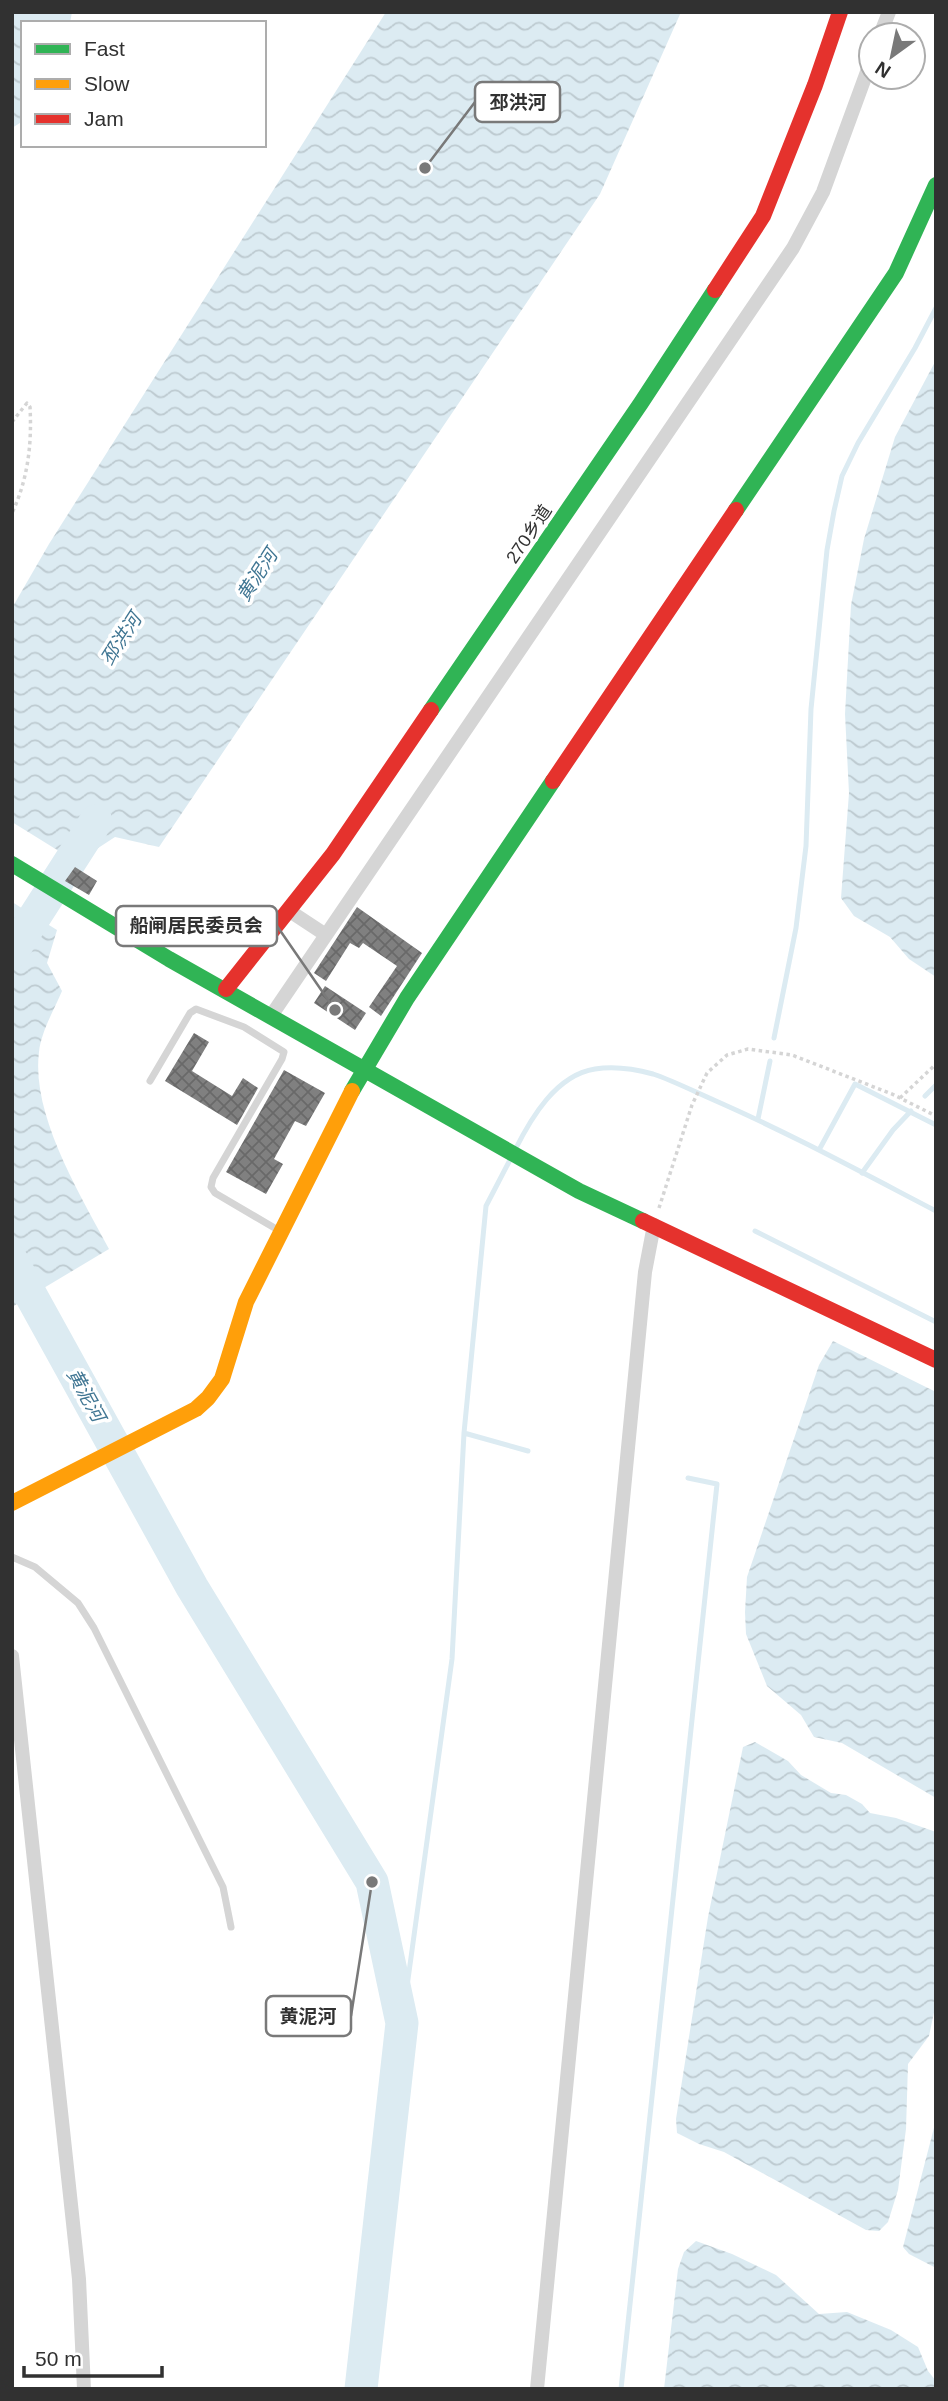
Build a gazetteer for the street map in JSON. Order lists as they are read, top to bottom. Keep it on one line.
{"streets":{"street":["270乡道"]},"water":["黄泥河","邳洪河"],"places":["邳洪河","船闸居民委员会","黄泥河"],"legend":["Fast","Slow","Jam"],"scale_bar":"50 m","north":"bottom left"}
